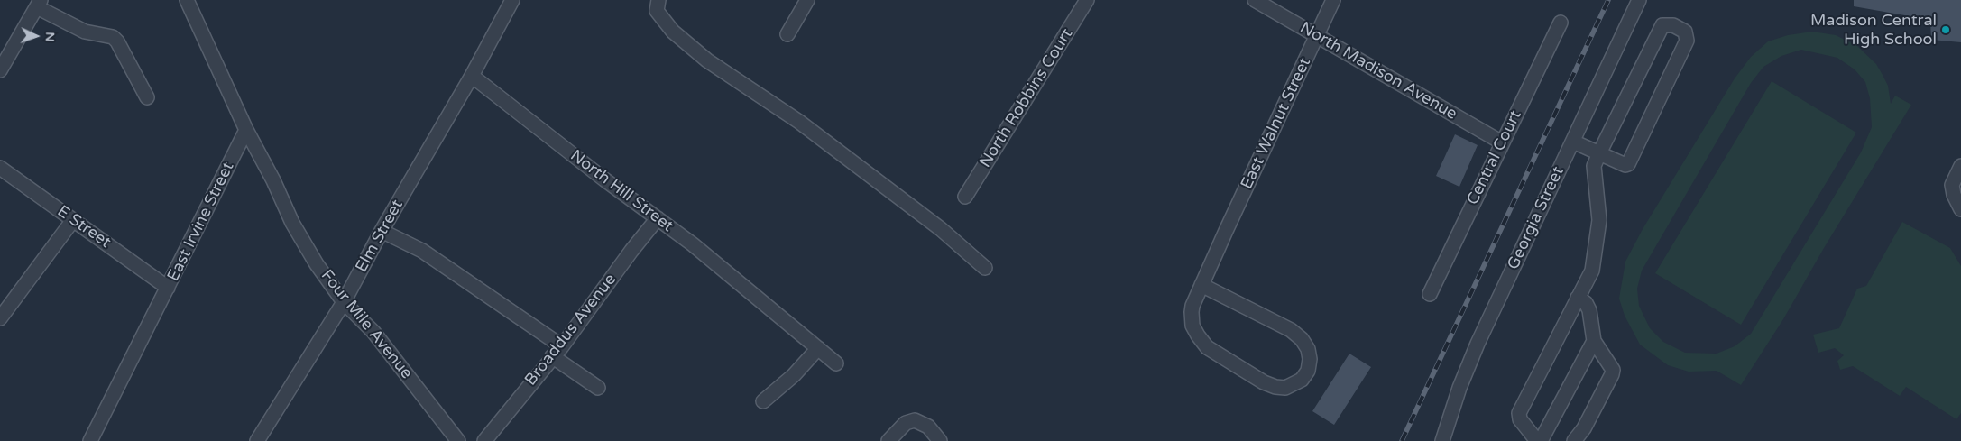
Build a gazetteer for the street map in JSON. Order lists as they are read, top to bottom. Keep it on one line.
{"streets":{"street":["North Madison Avenue","North Robbins Court","East Walnut Street","Central Court","North Hill Street","Georgia Street","East Irvine Street","E Street","Elm Street","Four Mile Avenue","Broaddus Avenue"]},"crossings":[["North Madison Avenue","East Walnut Street"],["North Madison Avenue","Central Court"],["North Hill Street","Elm Street"],["North Hill Street","Broaddus Avenue"],["East Irvine Street","E Street"],["East Irvine Street","Four Mile Avenue"],["Elm Street","Four Mile Avenue"]],"places":["Madison Central High School"],"north":"right"}
